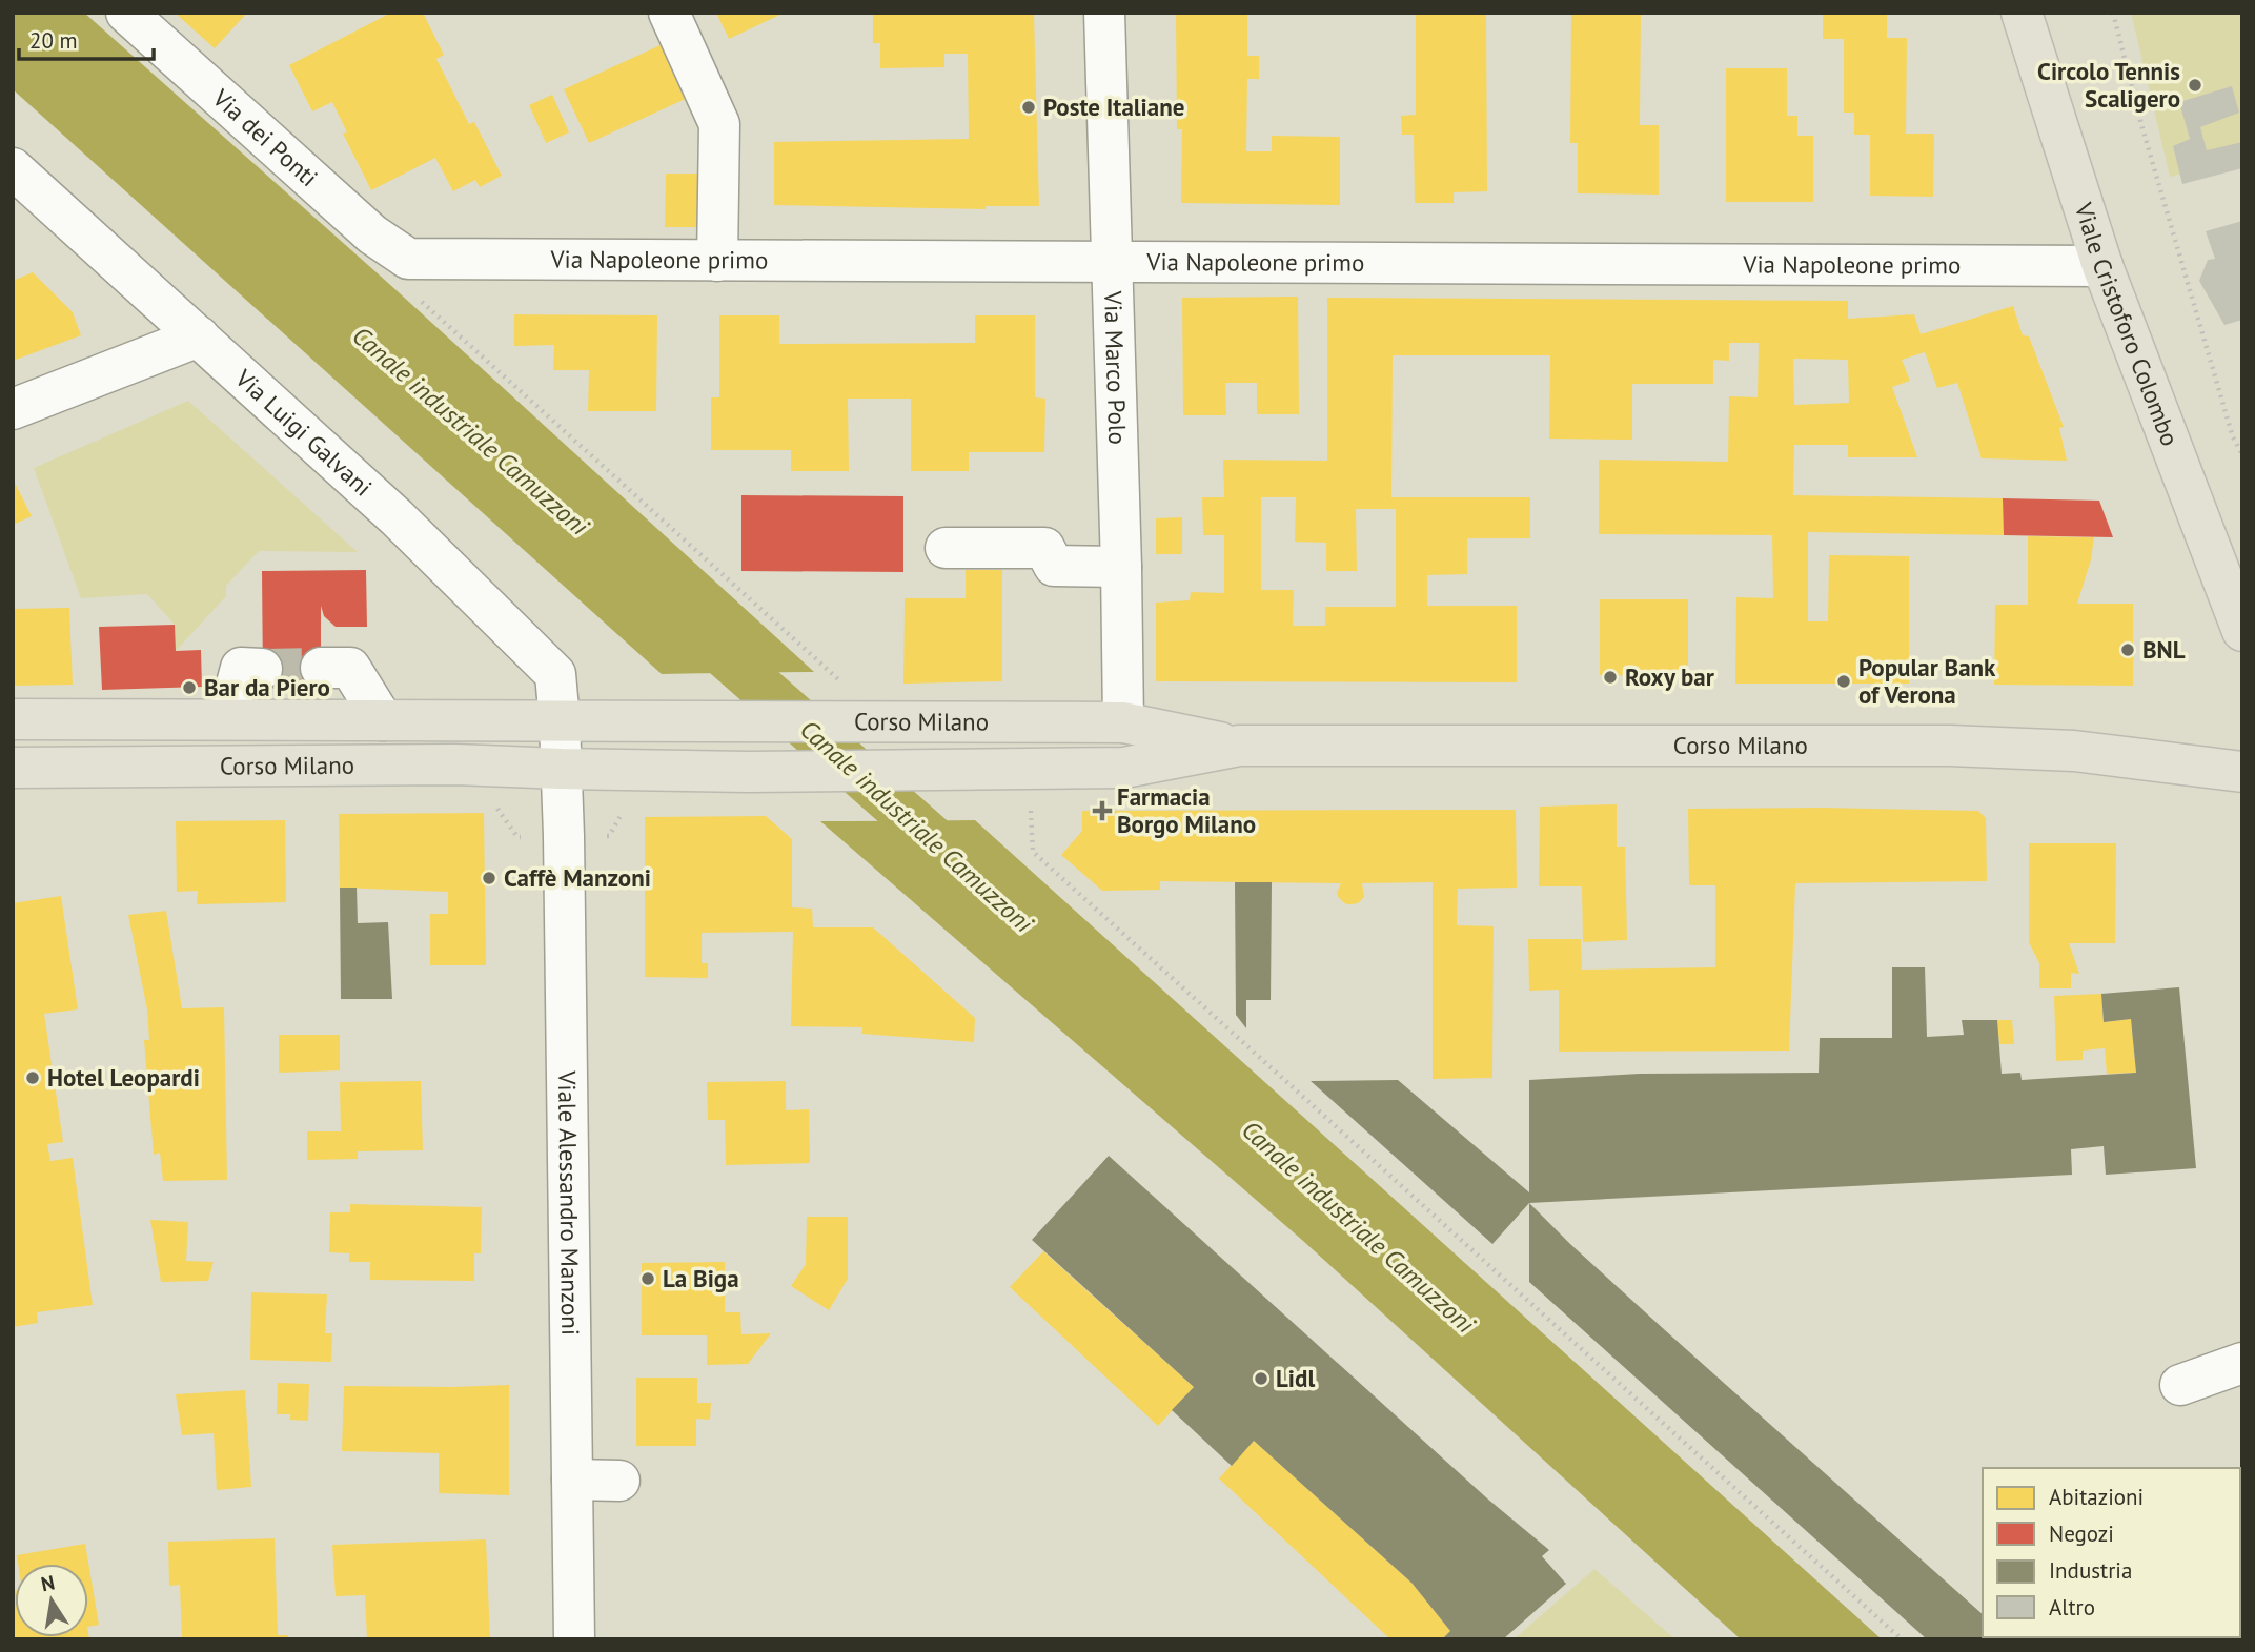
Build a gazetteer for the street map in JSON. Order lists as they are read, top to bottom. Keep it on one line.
{"streets":{"main road":["Viale Cristoforo Colombo","Corso Milano"],"street":["Via dei Ponti","Via Napoleone primo","Via Marco Polo","Via Luigi Galvani","Viale Alessandro Manzoni"]},"crossings":[["Via dei Ponti","Via Napoleone primo"],["Via Napoleone primo","Viale Cristoforo Colombo"],["Via Napoleone primo","Via Marco Polo"],["Via Marco Polo","Corso Milano"],["Via Luigi Galvani","Corso Milano"],["Corso Milano","Viale Alessandro Manzoni"]],"water":["Canale industriale Camuzzoni"],"places":{"other":["Circolo Tennis Scaligero","Poste Italiane","BNL","Roxy bar","Popular Bank of Verona","Bar da Piero","Caffè Manzoni","Hotel Leopardi","La Biga","Lidl"],"health":["Farmacia Borgo Milano"]},"legend":["Abitazioni","Negozi","Industria","Altro"],"scale_bar":"20 m","north":"top"}
